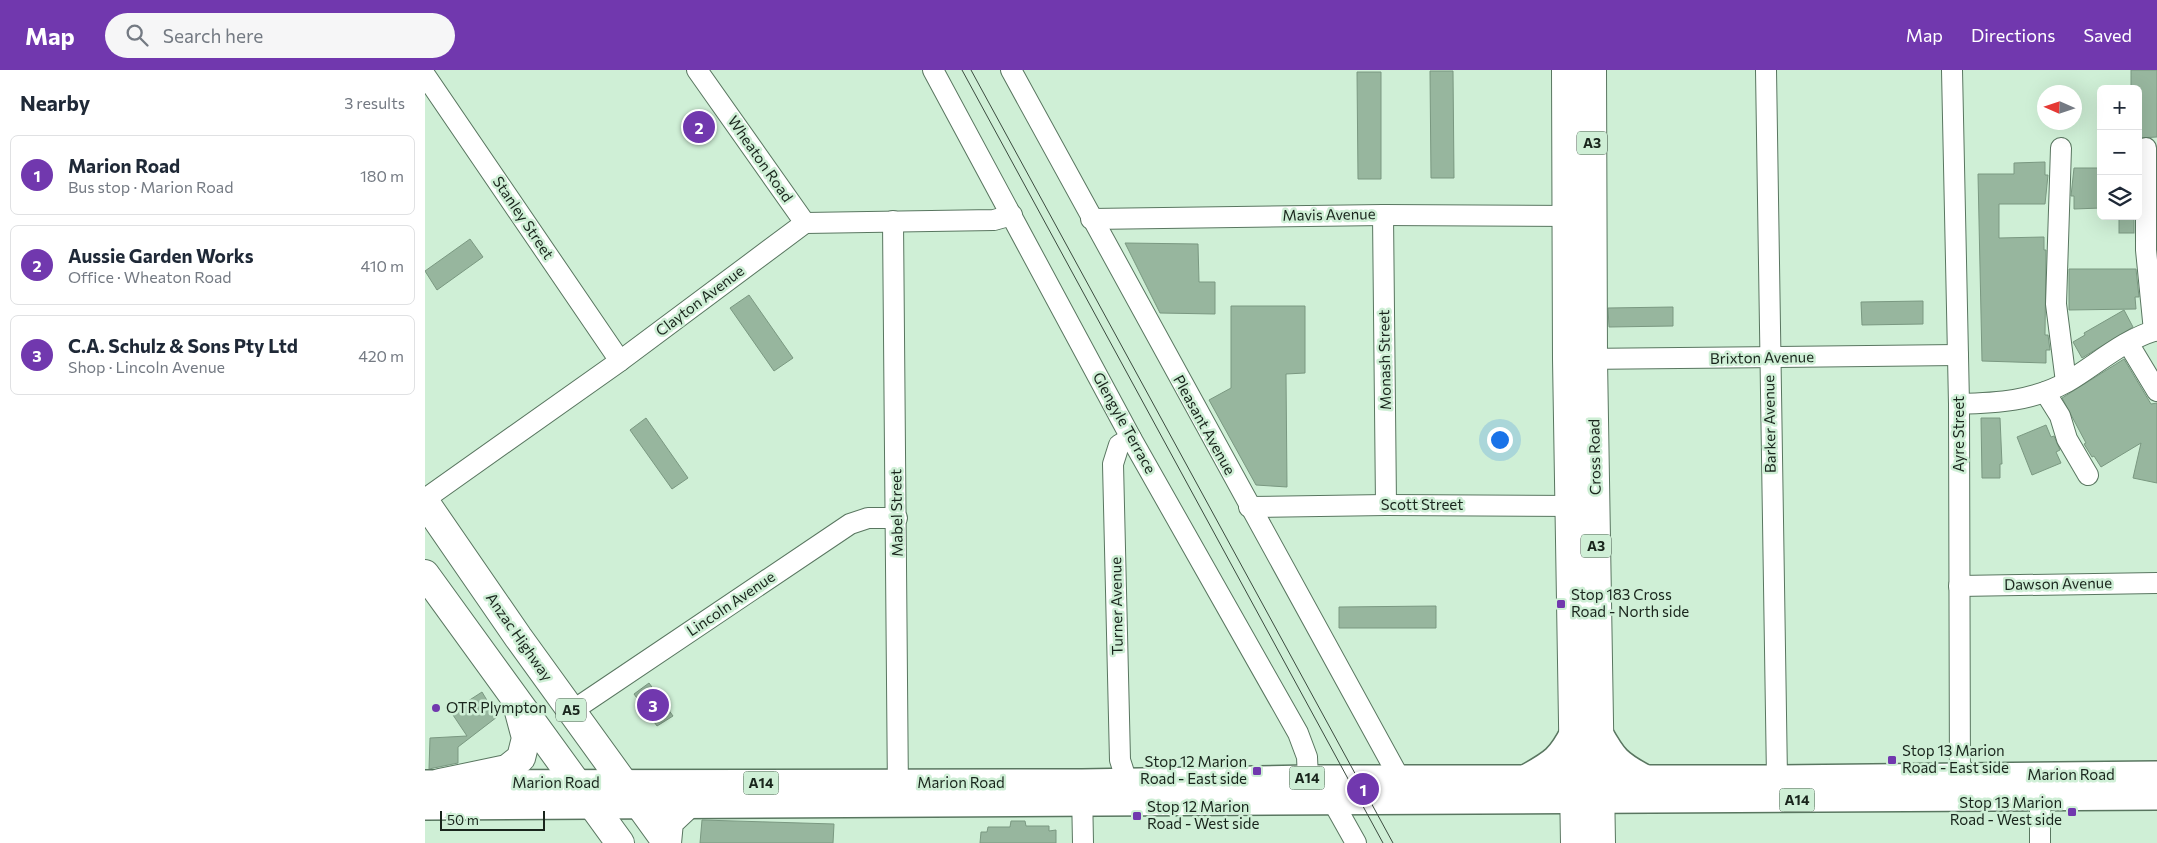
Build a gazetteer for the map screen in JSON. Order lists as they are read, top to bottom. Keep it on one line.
{"streets":{"highway":["A3","Cross Road","Anzac Highway","A5"],"main road":["Marion Road","A14"],"street":["Wheaton Road","Mavis Avenue","Stanley Street","Clayton Avenue","Brixton Avenue","Monash Street","Glengyle Terrace","Barker Avenue","Pleasant Avenue","Ayre Street","Scott Street","Mabel Street","Dawson Avenue","Lincoln Avenue","Turner Avenue"]},"crossings":[["Wheaton Road","Clayton Avenue"],["Mavis Avenue","Monash Street"],["Mavis Avenue","Pleasant Avenue"],["Mavis Avenue","Cross Road"],["Stanley Street","Clayton Avenue"],["Clayton Avenue","Anzac Highway"],["Brixton Avenue","Barker Avenue"],["Brixton Avenue","Ayre Street"],["Brixton Avenue","Cross Road"],["Monash Street","Scott Street"],["Glengyle Terrace","Turner Avenue"],["Glengyle Terrace","Marion Road"],["Barker Avenue","Marion Road"],["Pleasant Avenue","Scott Street"],["Pleasant Avenue","Marion Road"],["Ayre Street","Dawson Avenue"],["Ayre Street","Marion Road"],["Cross Road","Scott Street"],["Cross Road","Marion Road"],["Mabel Street","Lincoln Avenue"],["Mabel Street","Marion Road"],["Lincoln Avenue","Anzac Highway"],["Turner Avenue","Marion Road"],["Anzac Highway","Marion Road"],["A5","Marion Road"]],"places":{"transit":["Stop 183 Cross Road - North side","Stop 13 Marion Road - East side","Stop 12 Marion Road - East side","Stop 13 Marion Road - West side","Stop 12 Marion Road - West side"],"other":["OTR Plympton"]},"scale_bar":"50 m","north":"left","page":{"header":"Map","search":"Search here","nav":["Map","Directions","Saved"],"heading":["Nearby","3 results"],"map_buttons":["+","−"],"pins":["2","3","1"],"list":[{"mark":"1","name":"Marion Road","note":"Bus stop · Marion Road","value":"180 m"},{"mark":"2","name":"Aussie Garden Works","note":"Office · Wheaton Road","value":"410 m"},{"mark":"3","name":"C.A. Schulz & Sons Pty Ltd","note":"Shop · Lincoln Avenue","value":"420 m"}],"scale":"50 m"}}
